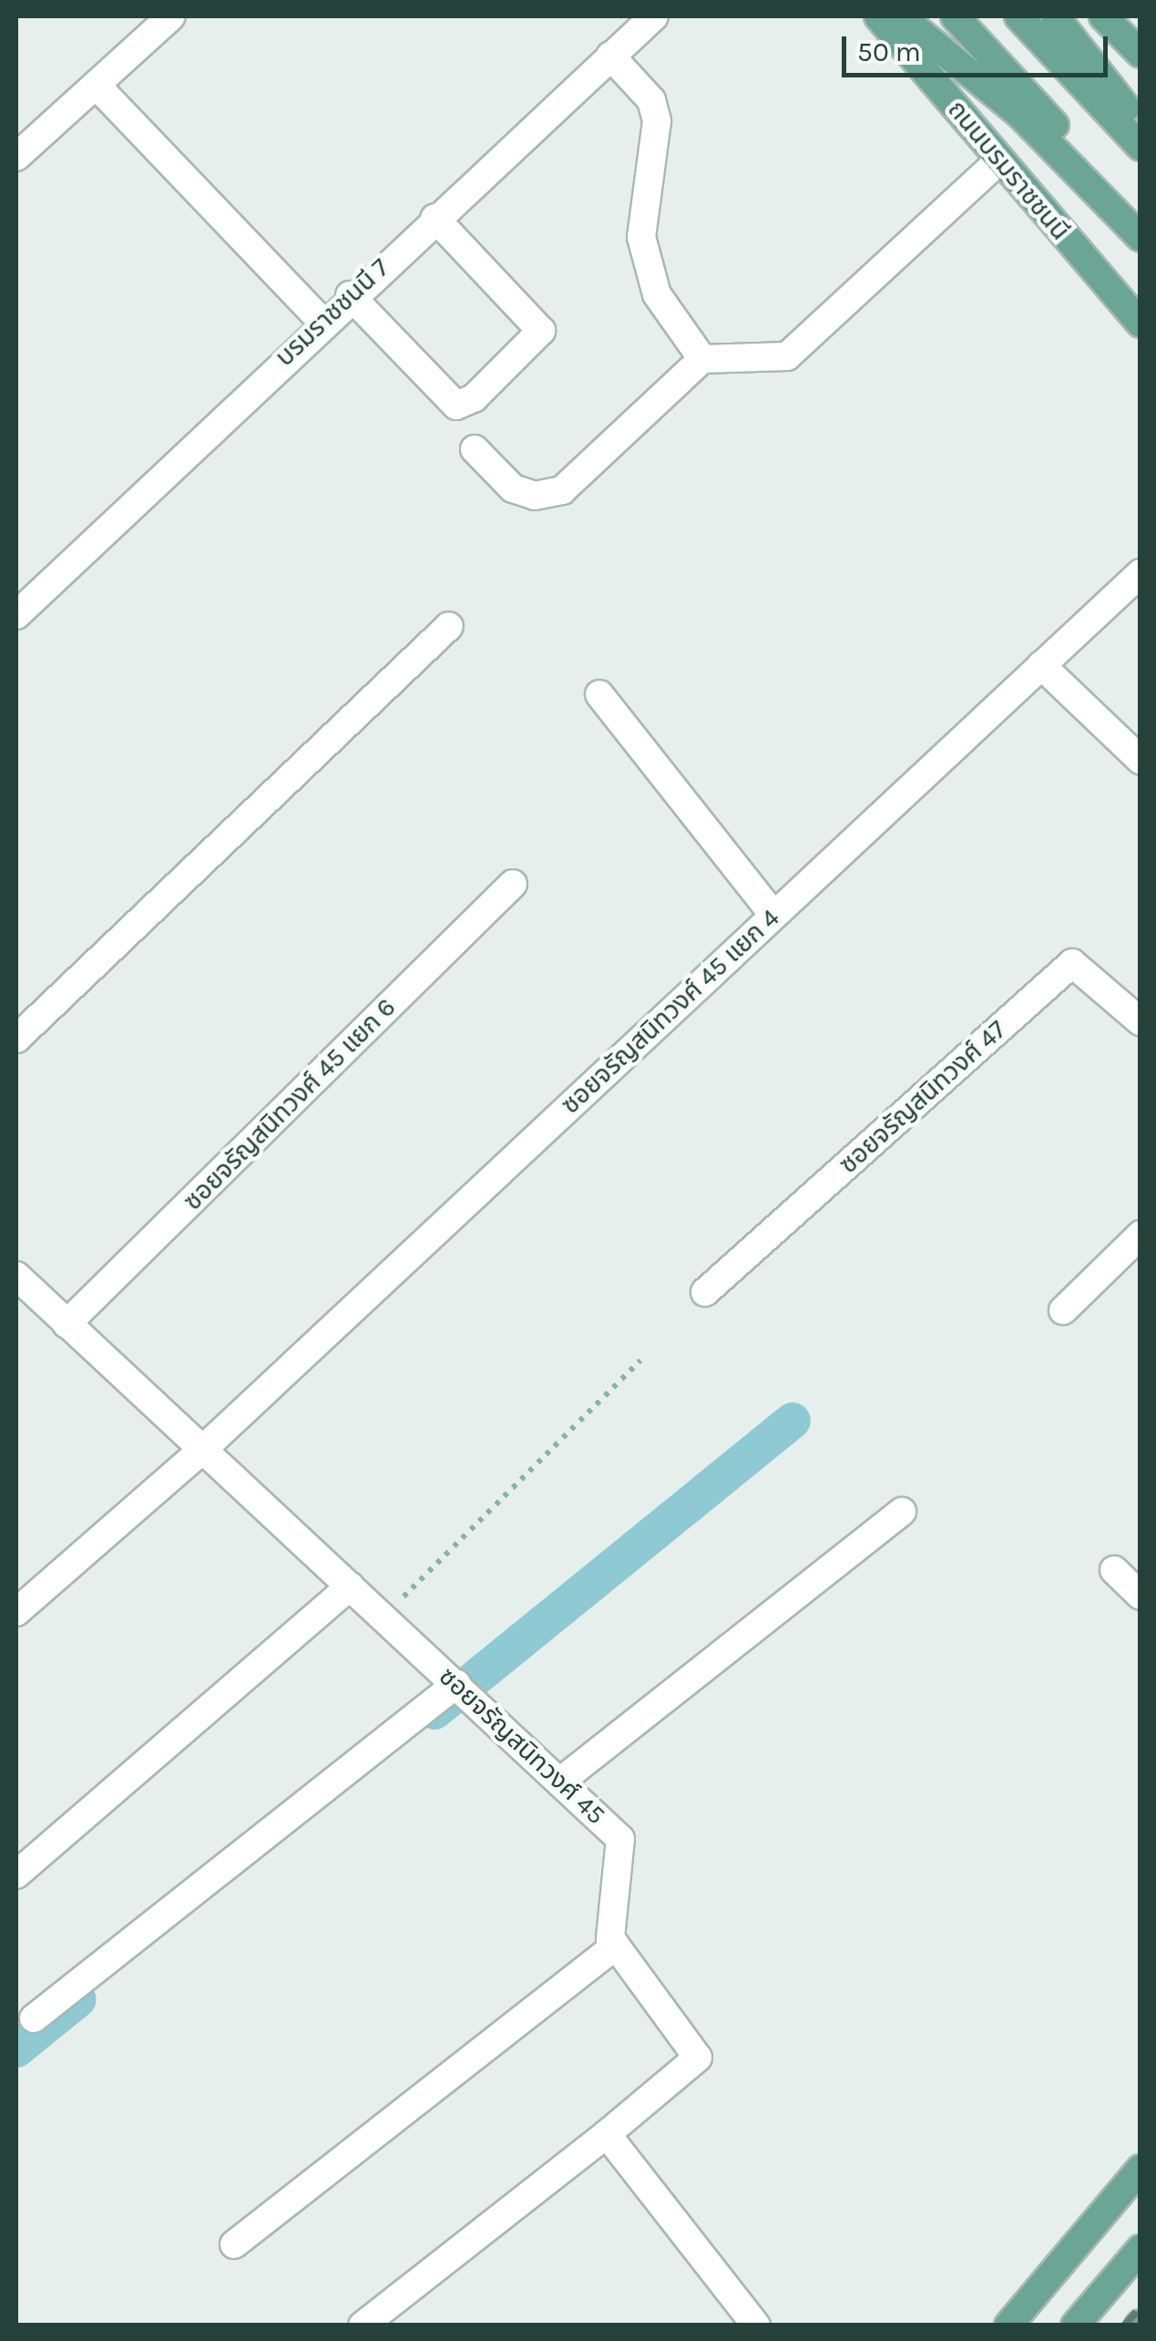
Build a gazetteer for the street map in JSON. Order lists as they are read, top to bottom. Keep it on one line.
{"streets":{"main road":["ถนนบรมราชชนนี"],"street":["บรมราชชนนี 7","ซอยจรัญสนิทวงศ์ 45 แยก 4","ซอยจรัญสนิทวงศ์ 47","ซอยจรัญสนิทวงศ์ 45 แยก 6","ซอยจรัญสนิทวงศ์ 45"]},"crossings":[["ซอยจรัญสนิทวงศ์ 45 แยก 4","ซอยจรัญสนิทวงศ์ 45"],["ซอยจรัญสนิทวงศ์ 45 แยก 6","ซอยจรัญสนิทวงศ์ 45"]],"scale_bar":"50 m"}
